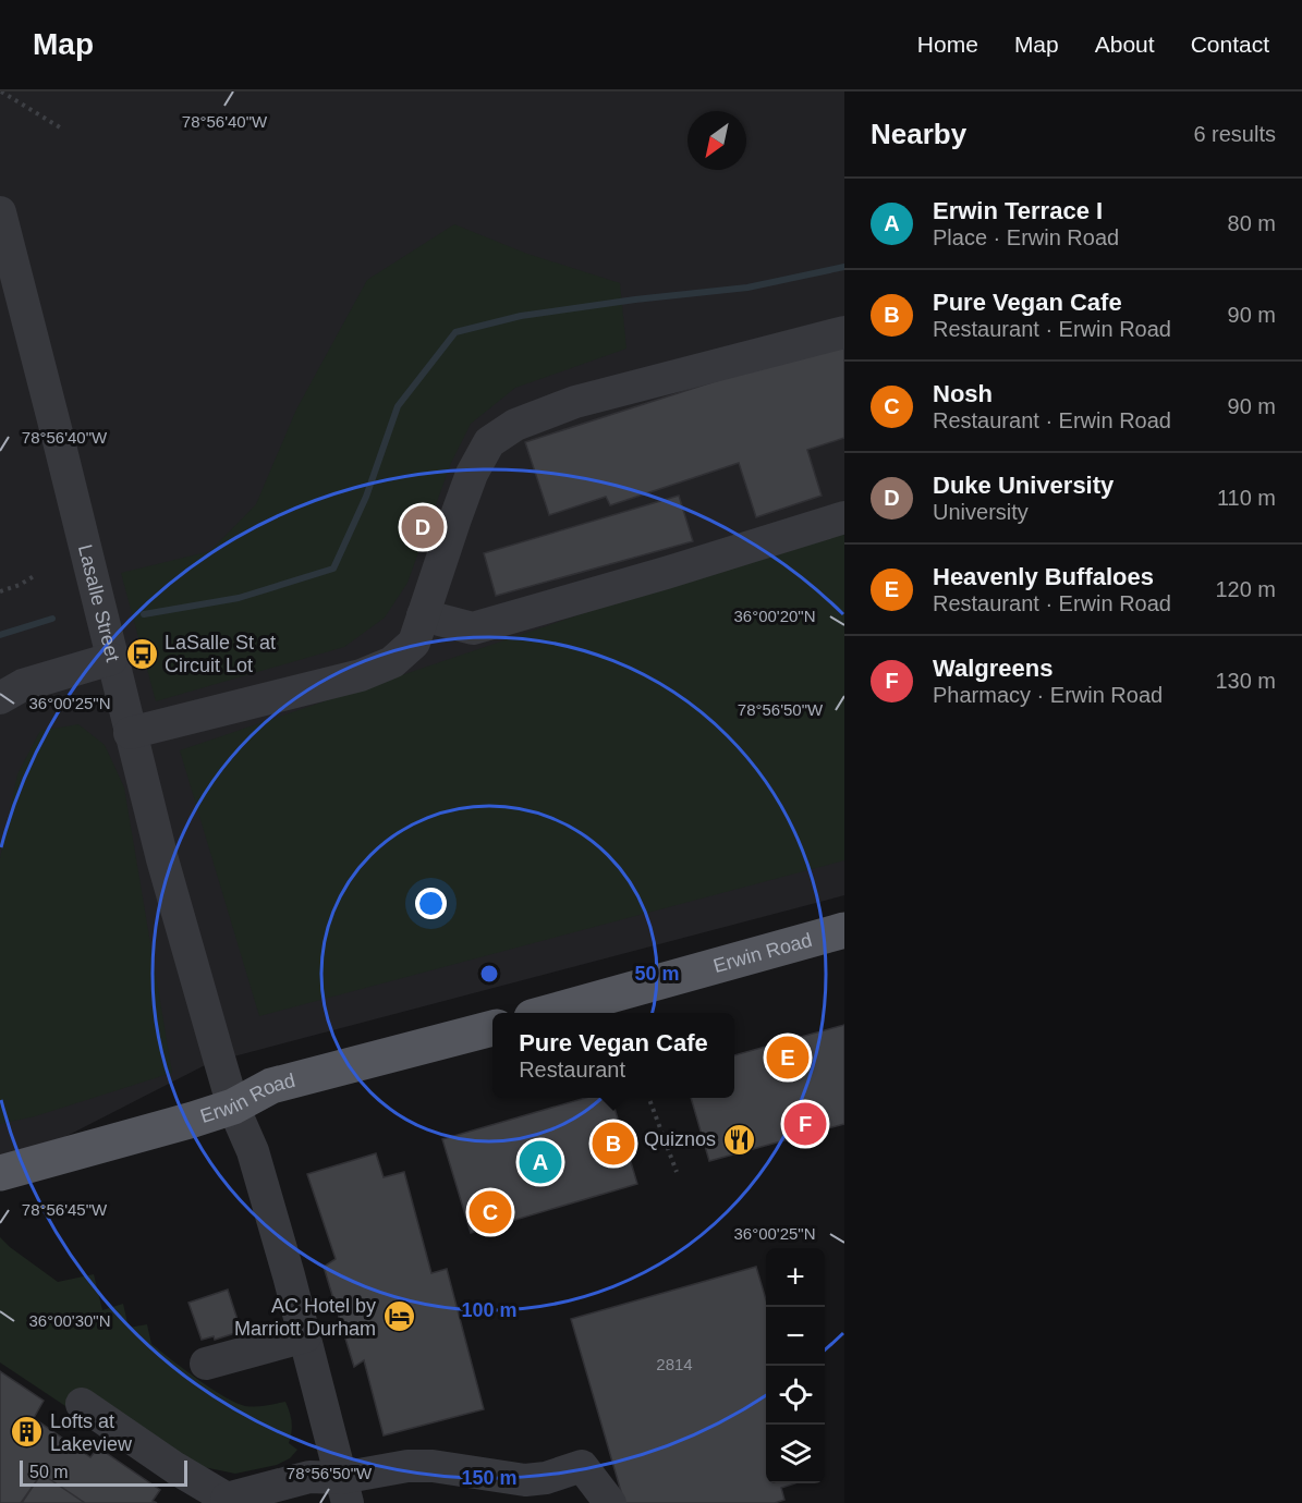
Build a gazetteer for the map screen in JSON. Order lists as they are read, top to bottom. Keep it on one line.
{"streets":{"main road":["Erwin Road"],"street":["Lasalle Street"]},"crossings":[["Lasalle Street","Erwin Road"]],"places":{"bus stop":["LaSalle St at Circuit Lot"],"restaurant":["Quiznos"],"hotel":["AC Hotel by Marriott Durham"],"building":["Lofts at Lakeview"]},"house_numbers":["2814"],"scale_bar":"50 m","north":"bottom left","page":{"header":"Map","nav":["Home","Map","About","Contact"],"heading":["Nearby","6 results"],"list":[{"mark":"A","name":"Erwin Terrace I","note":"Place · Erwin Road","value":"80 m"},{"mark":"B","name":"Pure Vegan Cafe","note":"Restaurant · Erwin Road","value":"90 m"},{"mark":"C","name":"Nosh","note":"Restaurant · Erwin Road","value":"90 m"},{"mark":"D","name":"Duke University","note":"University","value":"110 m"},{"mark":"E","name":"Heavenly Buffaloes","note":"Restaurant · Erwin Road","value":"120 m"},{"mark":"F","name":"Walgreens","note":"Pharmacy · Erwin Road","value":"130 m"}],"pins":["D","E","F","B","A","C"],"popup":["Pure Vegan Cafe","Restaurant"],"map_buttons":["+","−"],"scale":"50 m"},"coordinates":["78°56'40\"W","36°00'20\"N","36°00'25\"N","78°56'50\"W","78°56'45\"W","36°00'30\"N"],"rings":["50 m","100 m","150 m"]}
